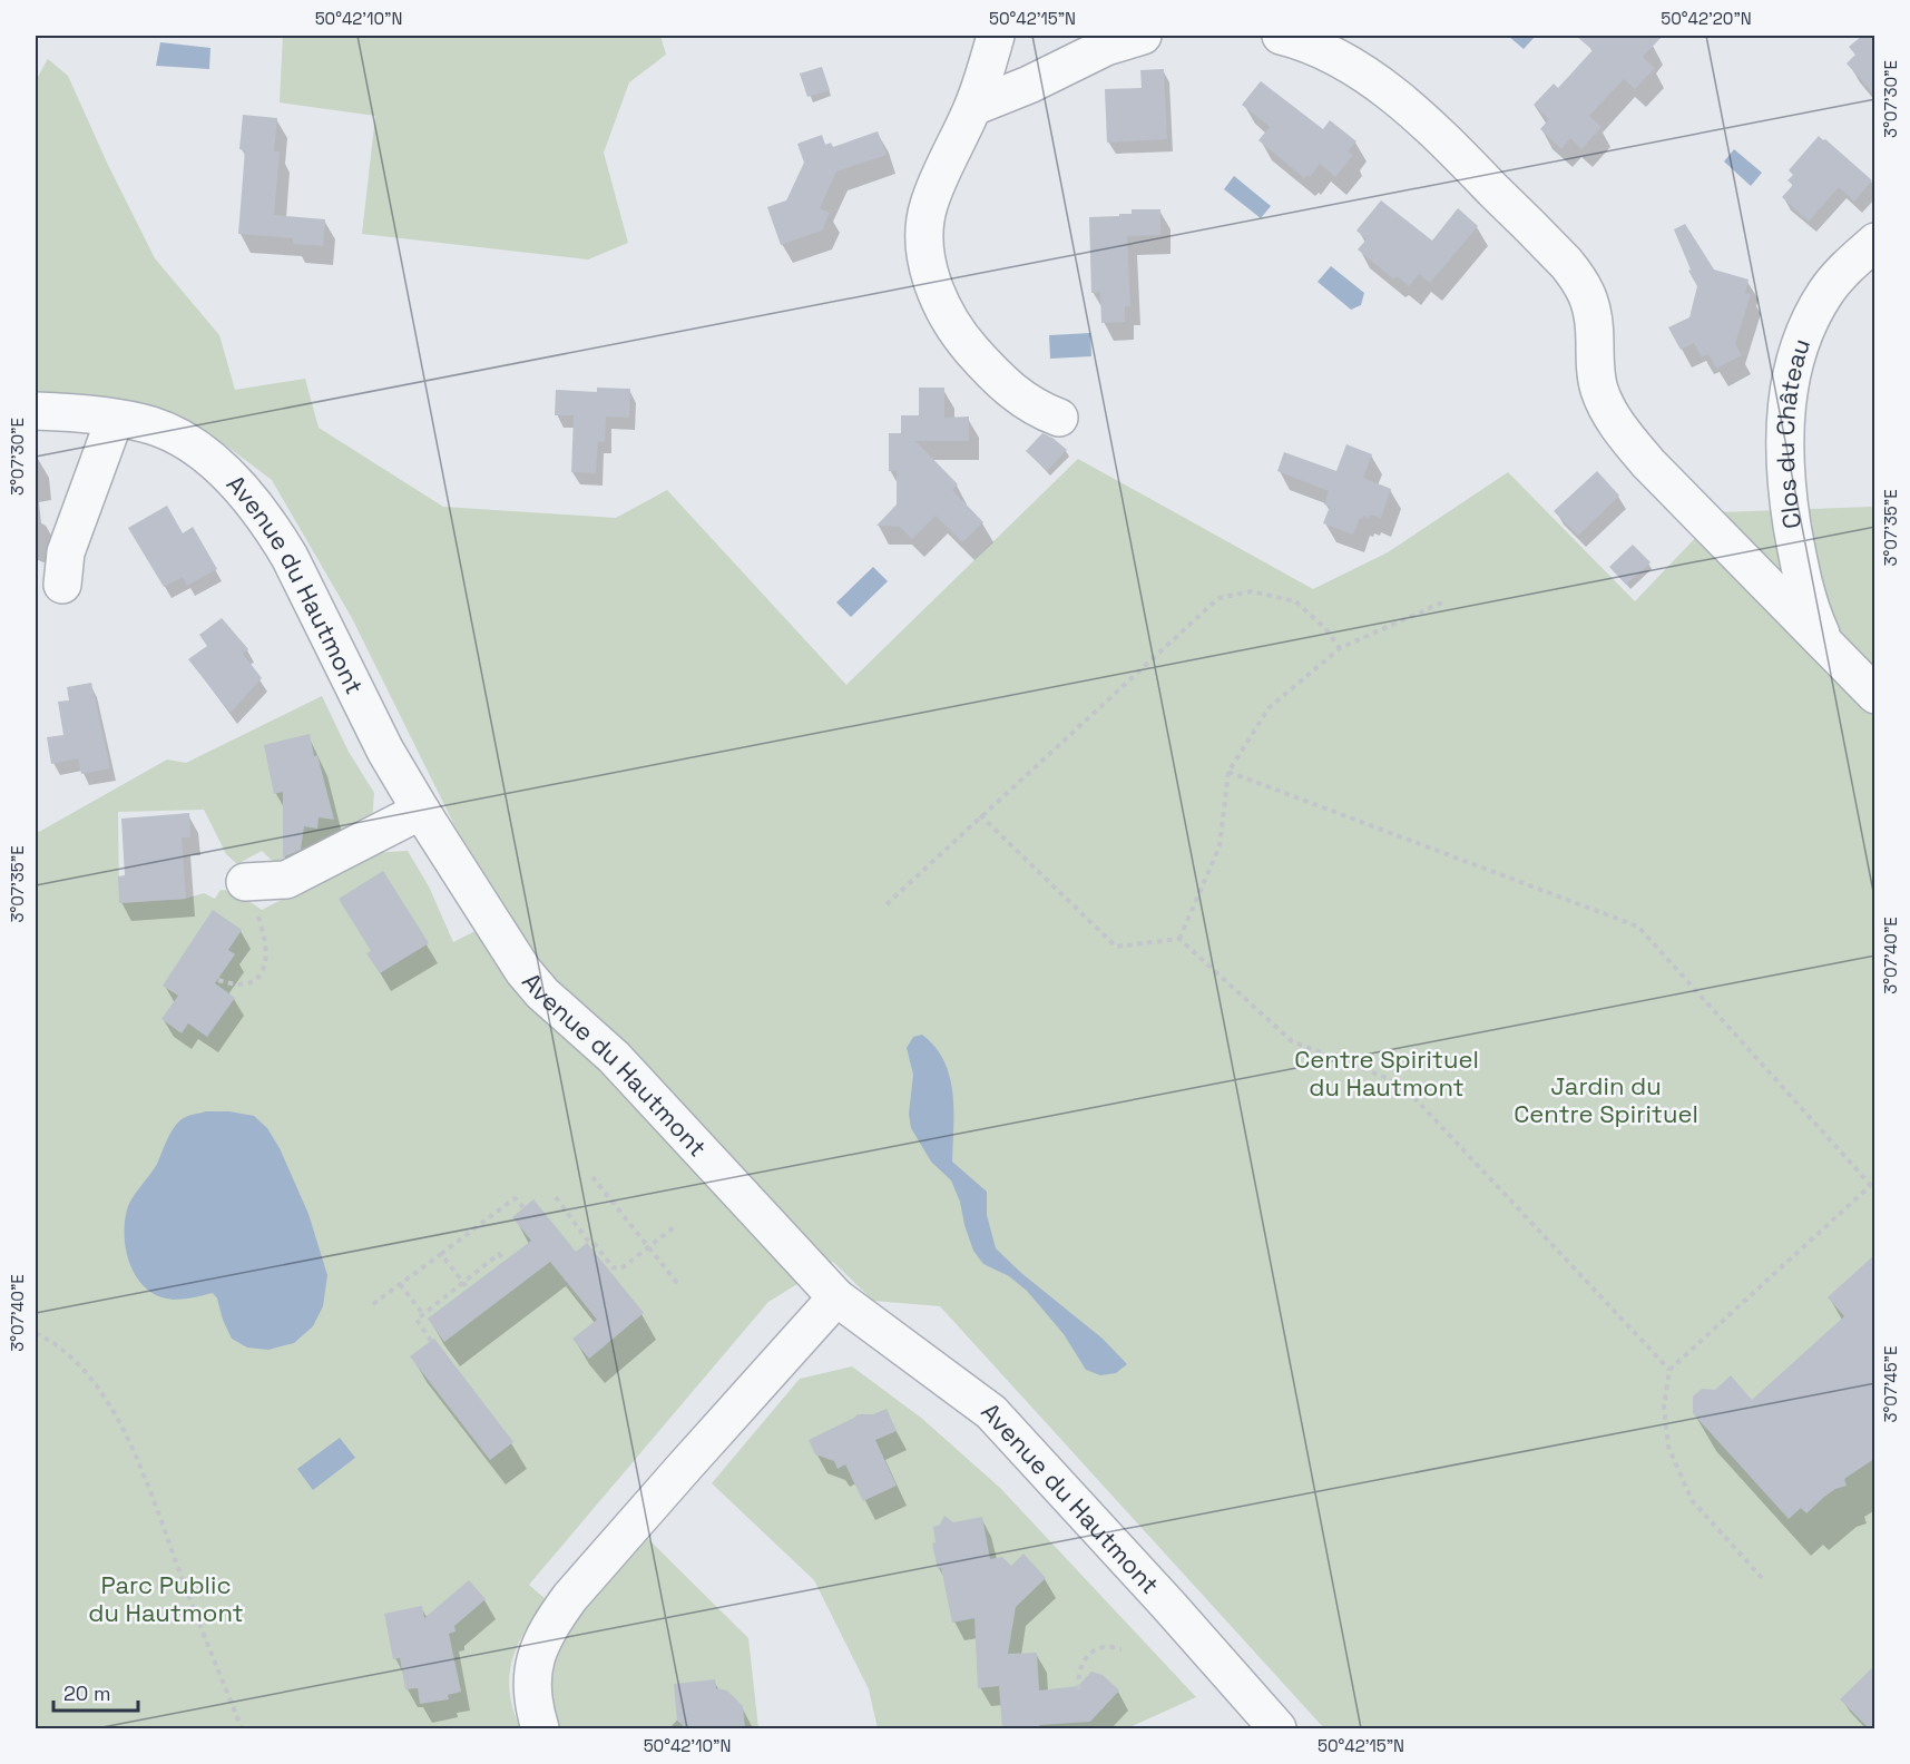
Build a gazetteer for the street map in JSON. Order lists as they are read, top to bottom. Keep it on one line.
{"streets":{"street":["Clos du Château","Avenue du Hautmont"]},"parks":["Centre Spirituel du Hautmont","Jardin du Centre Spirituel","Parc Public du Hautmont"],"scale_bar":"20 m","coordinates":["50°42'10\"N","50°42'15\"N","50°42'20\"N","3°07'30\"E","3°07'35\"E","3°07'40\"E","3°07'45\"E"]}
